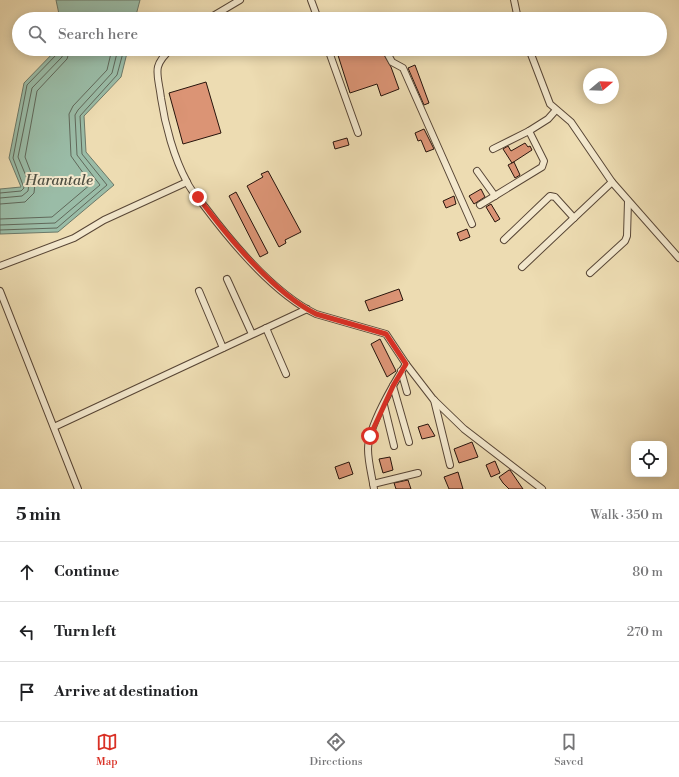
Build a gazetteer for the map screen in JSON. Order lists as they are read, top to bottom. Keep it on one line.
{"water":["Harantale"],"north":"right","page":{"search":"Search here","heading":["5 min","Walk · 350 m"],"list":[["Continue","80 m"],["Turn left","270 m"],"Arrive at destination"],"nav":["Map","Directions","Saved"]}}
